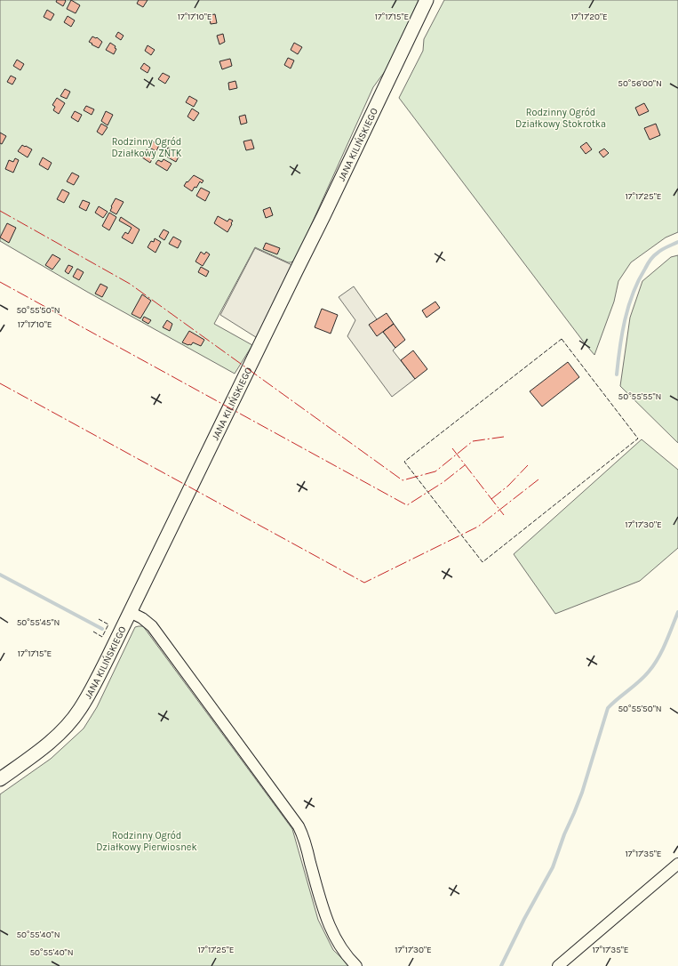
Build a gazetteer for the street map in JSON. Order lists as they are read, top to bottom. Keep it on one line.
{"streets":{"street":["JANA KILIŃSKIEGO"]},"parks":["Rodzinny Ogród Działkowy Stokrotka","Rodzinny Ogród Działkowy ZNTK","Rodzinny Ogród Działkowy Pierwiosnek"],"coordinates":["17°17'15\"E","17°17'10\"E","17°17'20\"E","50°56'00\"N","17°17'25\"E","50°55'50\"N","50°55'55\"N","17°17'30\"E","50°55'45\"N","17°17'35\"E","50°55'40\"N"]}
